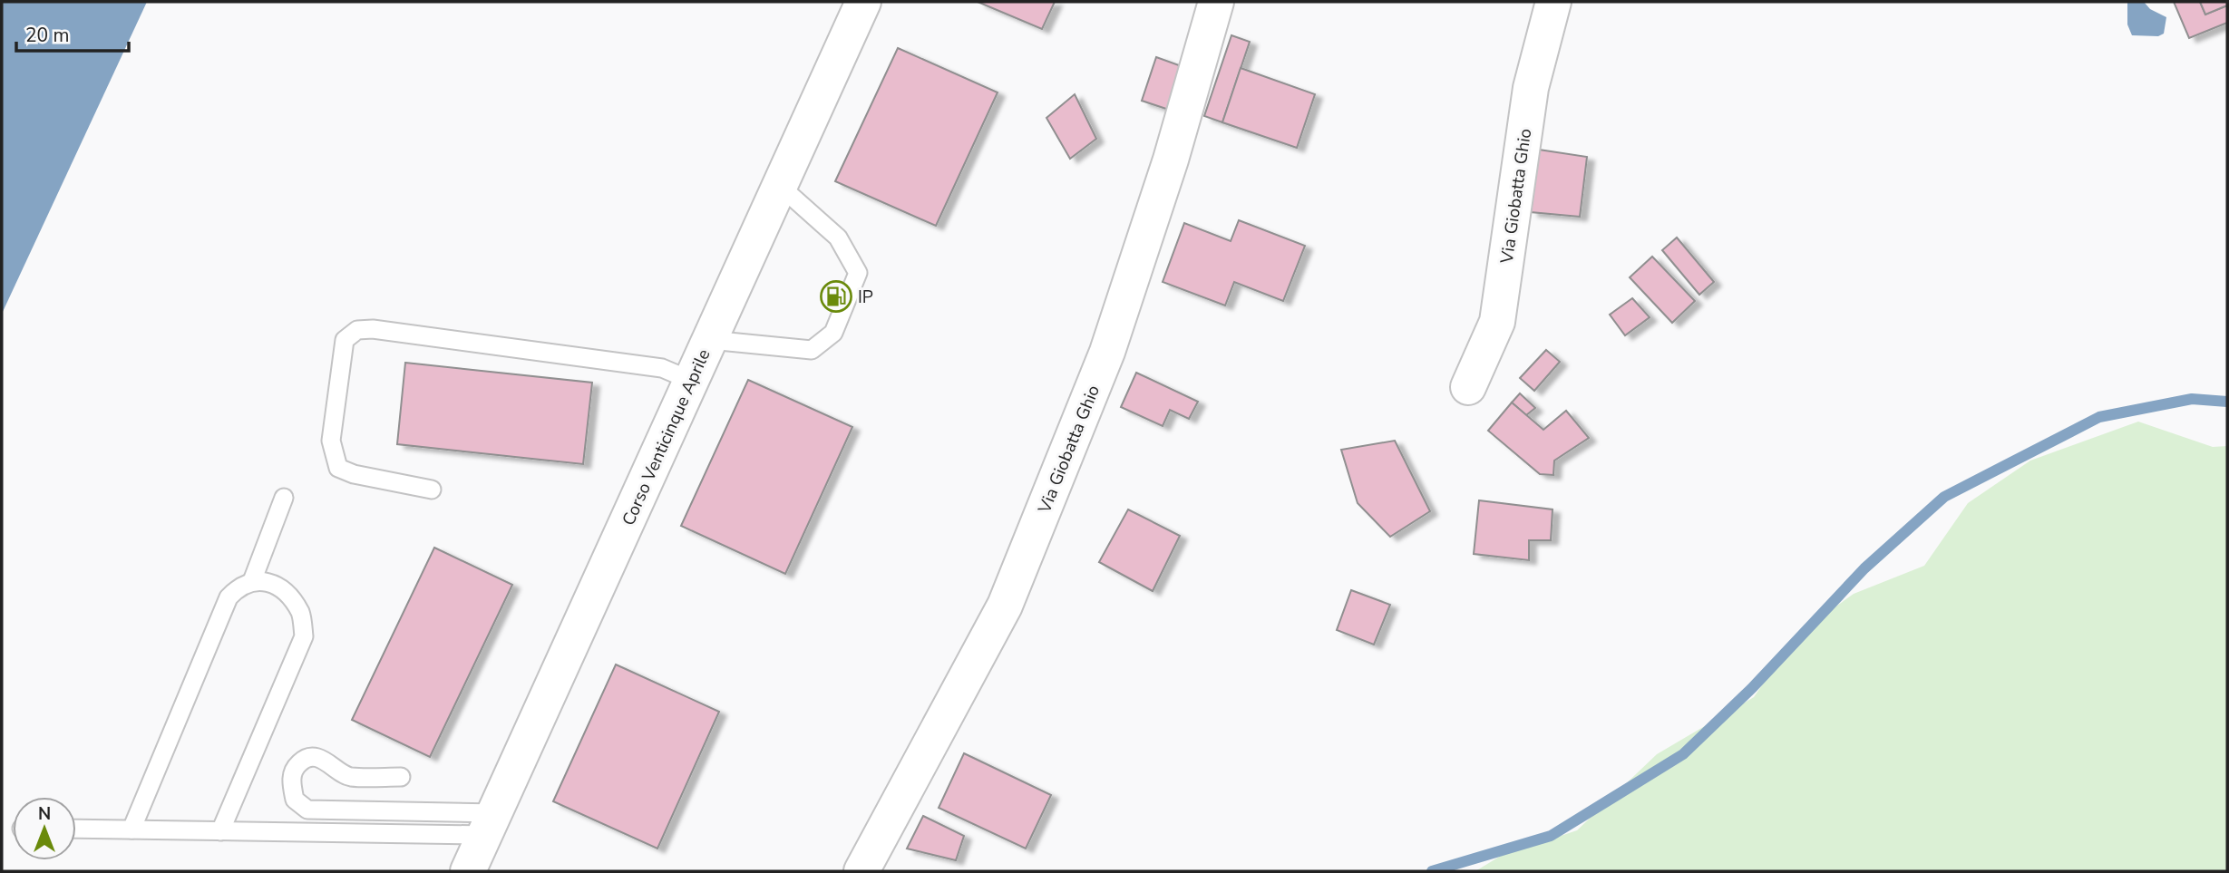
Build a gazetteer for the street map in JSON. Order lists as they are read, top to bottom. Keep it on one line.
{"streets":{"street":["Via Giobatta Ghio","Corso Venticinque Aprile"]},"places":{"fuel station":["IP"]},"scale_bar":"20 m","north":"top"}
